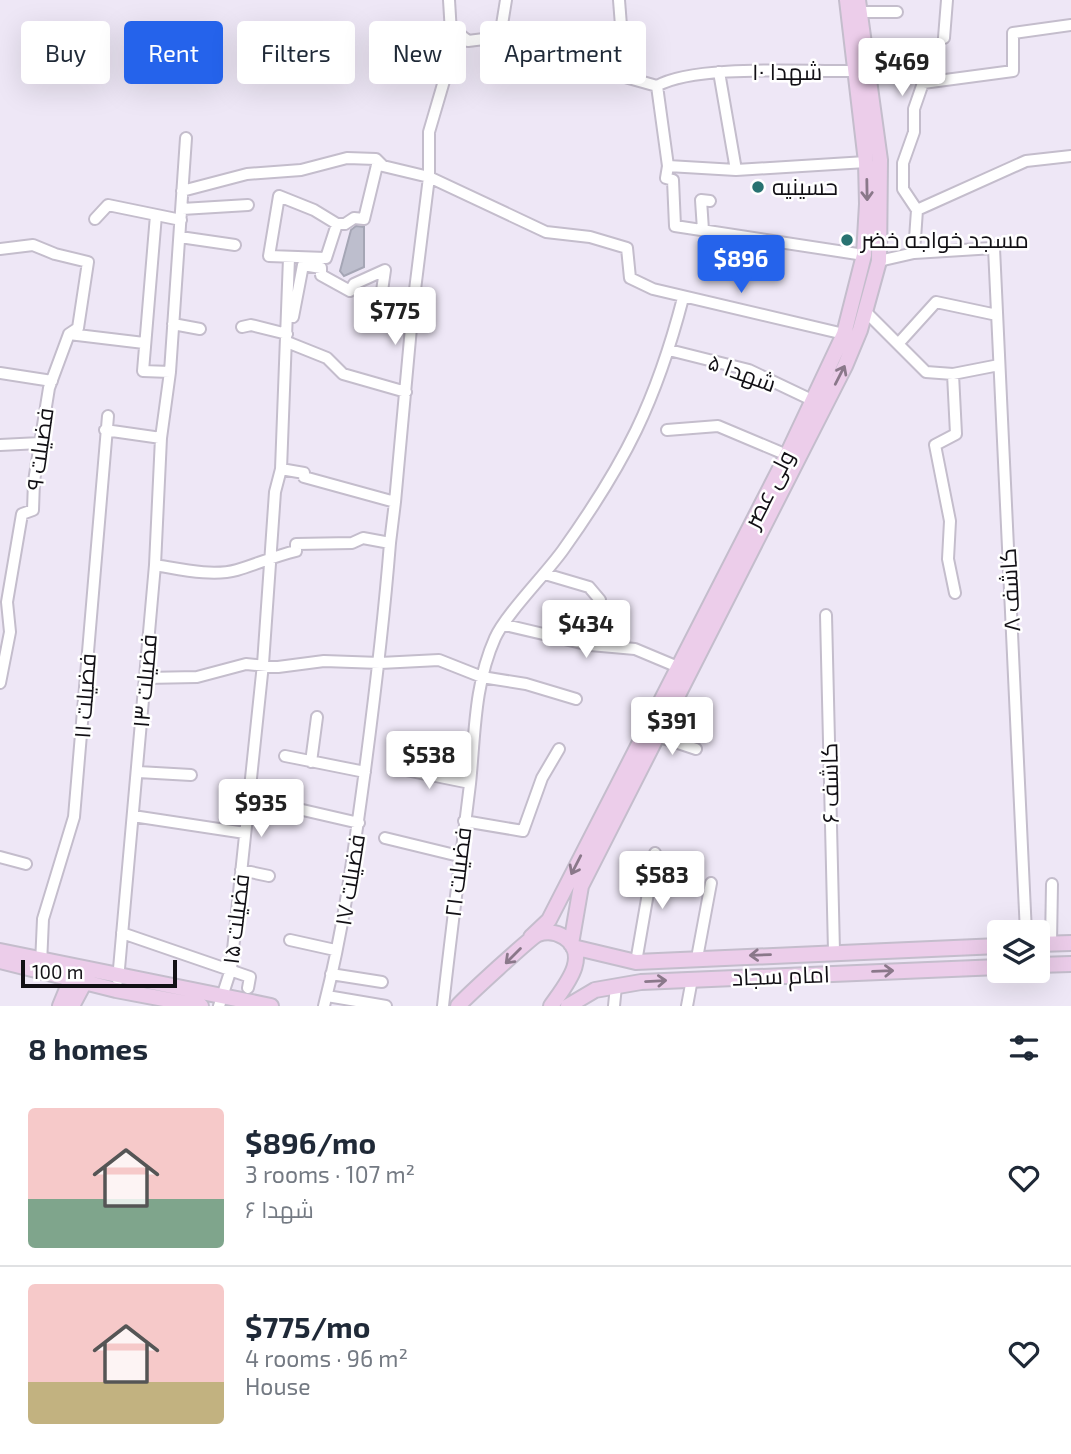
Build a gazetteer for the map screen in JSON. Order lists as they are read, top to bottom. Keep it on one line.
{"streets":{"main road":["ولی عصر","امام سجاد"],"street":["شهدا ۱۰","شهدا ۵","فضیلت ۹","کاشف ۸","فضیلت ۱۳","فضیلت ۱۱","کاشف ۶","فضیلت ۲۱","فضیلت ۱۷","فضیلت ۱۵"]},"crossings":[["شهدا ۱۰","ولی عصر"],["شهدا ۵","ولی عصر"],["شهدا ۵","فضیلت ۲۱"],["ولی عصر","امام سجاد"],["کاشف ۶","امام سجاد"]],"places":["حسینیه","مسجد خواجه خضر"],"scale_bar":"100 m","page":{"chip":["Buy","Rent","Filters","New","Apartment"],"price":["$469","$896","$775","$434","$391","$538","$935","$583"],"scale":"100 m","heading":"8 homes","list":[{"name":"$896/mo","note":"3 rooms · 107 m² · شهدا ۶"},{"name":"$775/mo","note":"4 rooms · 96 m² · House"}]}}
